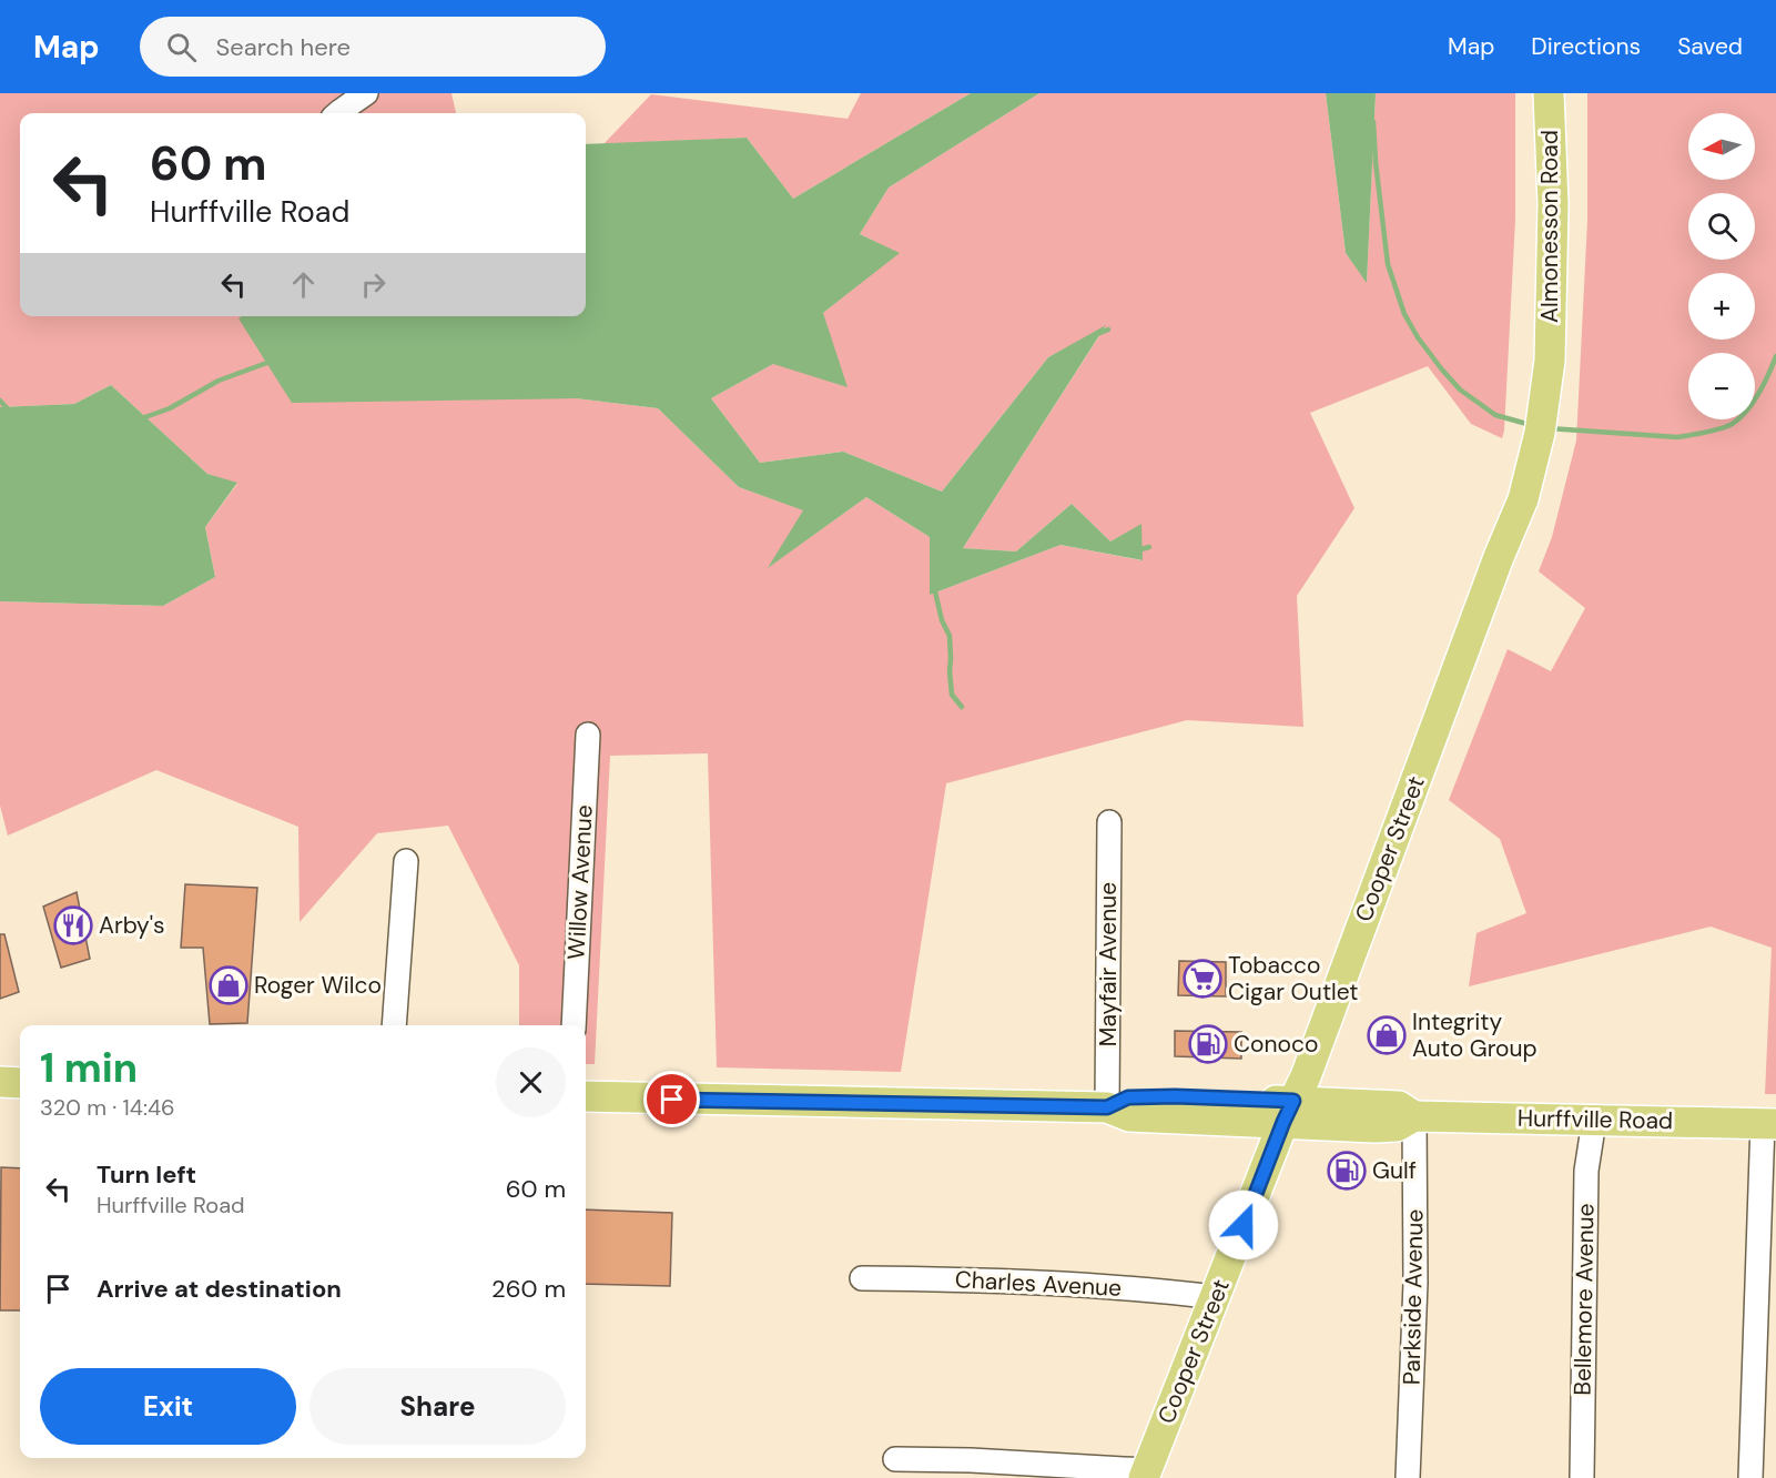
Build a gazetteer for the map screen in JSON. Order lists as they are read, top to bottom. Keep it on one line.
{"streets":{"main road":["Almonesson Road","Cooper Street","Hurffville Road"],"street":["Willow Avenue","Mayfair Avenue","Charles Avenue","Parkside Avenue","Bellemore Avenue"]},"crossings":[["Almonesson Road","Cooper Street"],["Cooper Street","Hurffville Road"],["Cooper Street","Charles Avenue"],["Mayfair Avenue","Hurffville Road"],["Hurffville Road","Parkside Avenue"],["Hurffville Road","Bellemore Avenue"]],"places":{"restaurant":["Arby's"],"supermarket":["Tobacco Cigar Outlet"],"shop":["Roger Wilco","Integrity Auto Group"],"fuel station":["Conoco","Gulf"]},"north":"left","page":{"header":"Map","search":"Search here","nav":["Map","Directions","Saved"],"map_buttons":["+","−"],"turn":["60 m","Hurffville Road"],"heading":["1 min","320 m · 14:46"],"list":[{"name":"Turn left","note":"Hurffville Road","value":"60 m"},{"name":"Arrive at destination","value":"260 m"}],"buttons":["Exit","Share"]}}
